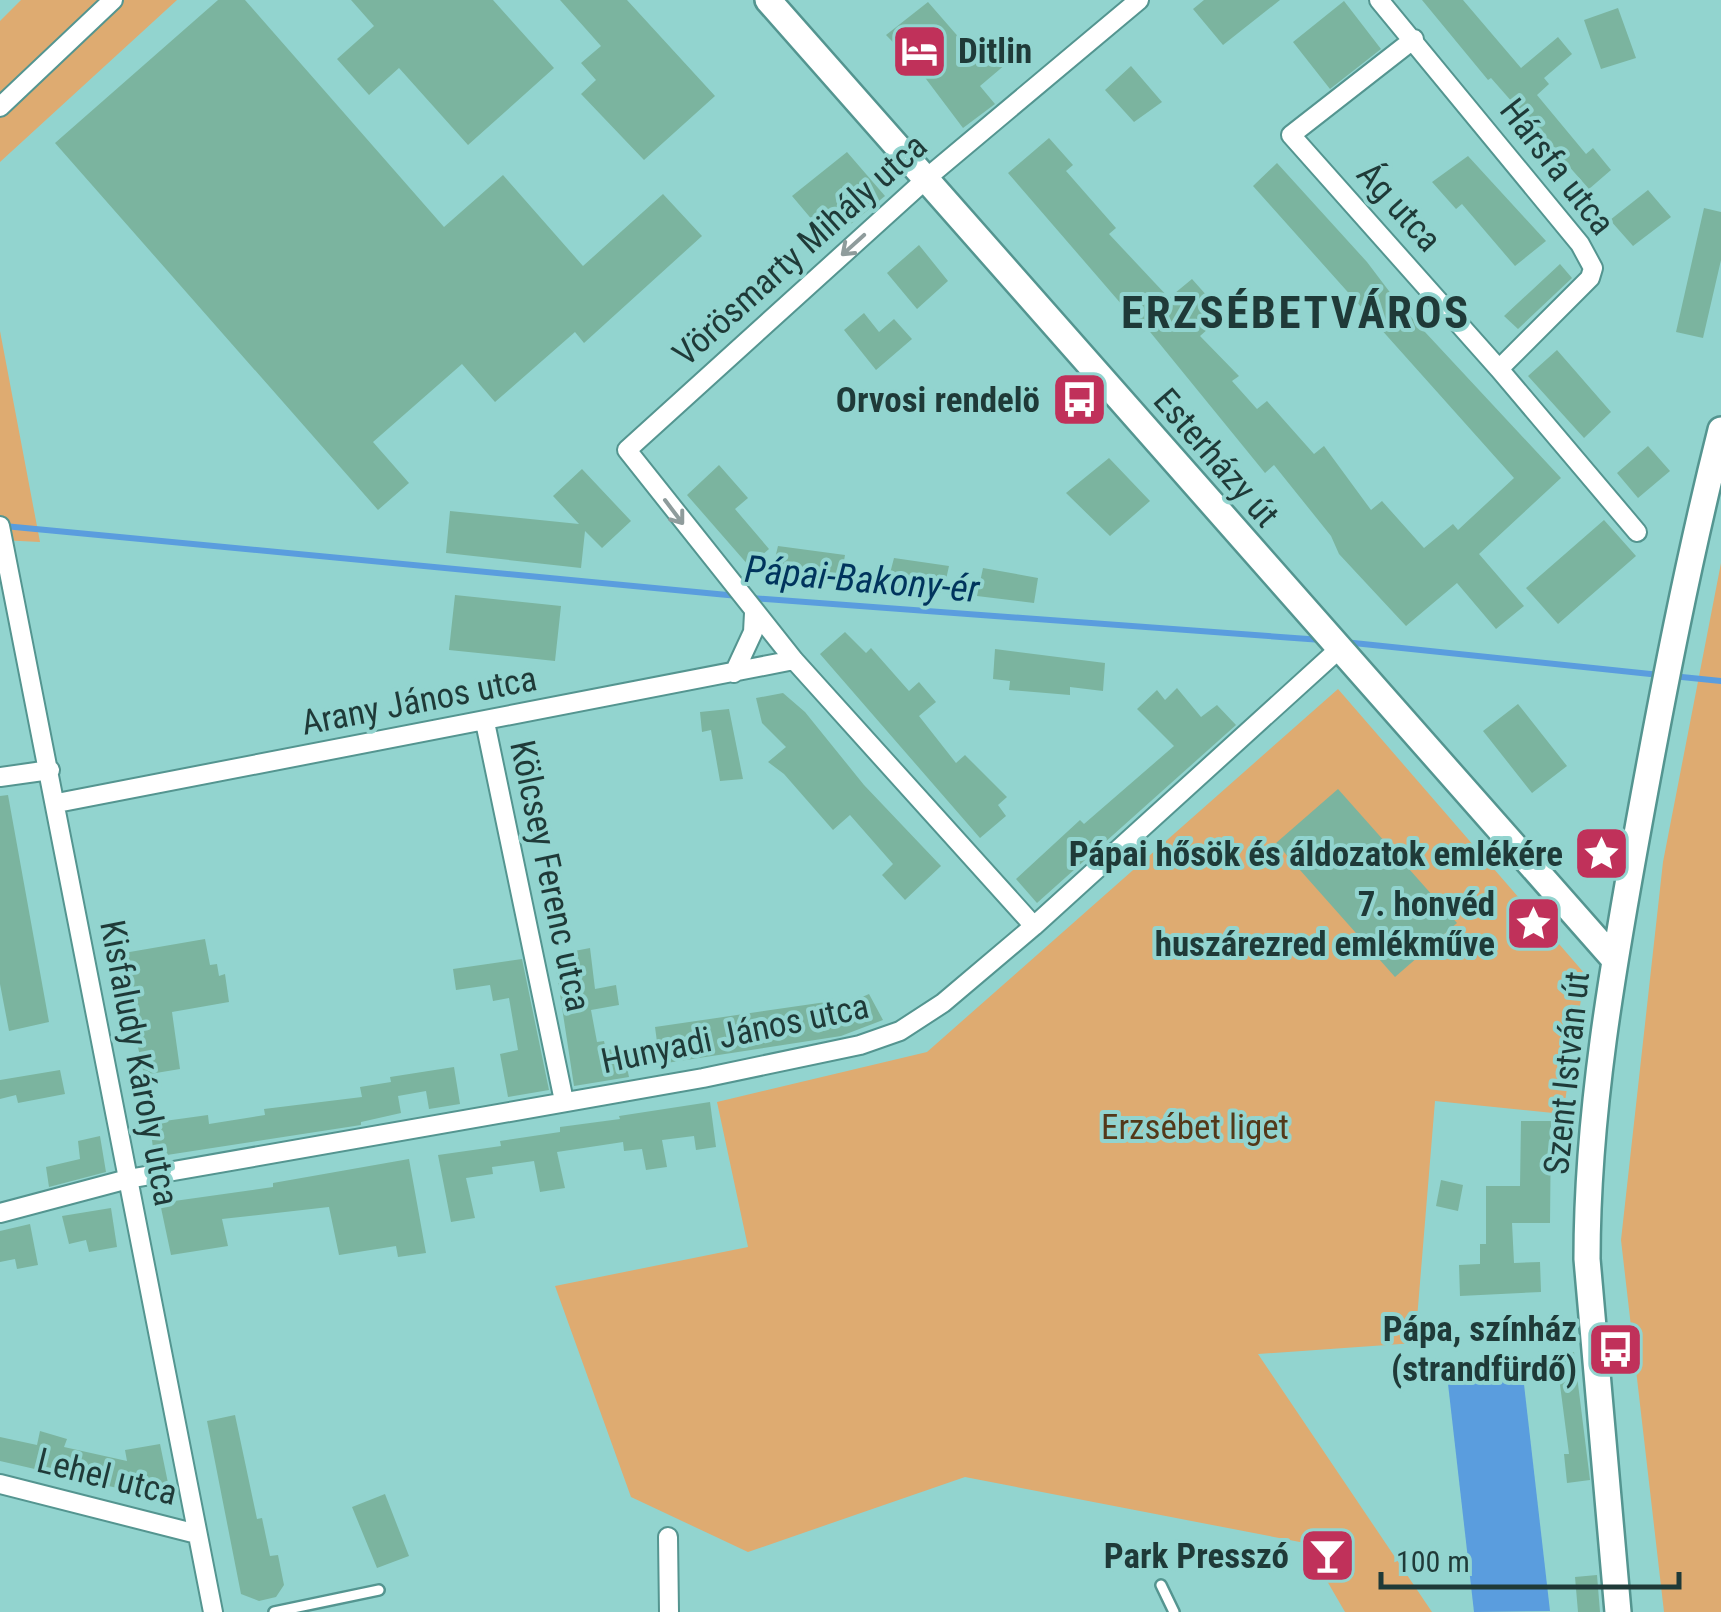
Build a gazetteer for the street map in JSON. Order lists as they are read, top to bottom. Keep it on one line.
{"streets":{"street":["Hársfa utca","Ág utca","Vörösmarty Mihály utca","Esterházy út","Arany János utca","Kölcsey Ferenc utca","Hunyadi János utca","Kisfaludy Károly utca","Szent István út","Lehel utca"]},"crossings":[["Hársfa utca","Ág utca"],["Vörösmarty Mihály utca","Esterházy út"],["Esterházy út","Hunyadi János utca"],["Esterházy út","Szent István út"],["Arany János utca","Kölcsey Ferenc utca"],["Arany János utca","Kisfaludy Károly utca"],["Kölcsey Ferenc utca","Hunyadi János utca"],["Hunyadi János utca","Kisfaludy Károly utca"],["Kisfaludy Károly utca","Lehel utca"]],"districts":["ERZSÉBETVÁROS"],"water":["Pápai-Bakony-ér"],"parks":["Erzsébet liget"],"places":{"hotel":["Ditlin"],"bus stop":["Orvosi rendelö","Pápa, színház (strandfürdő)"],"place":["Pápai hősök és áldozatok emlékére","7. honvéd huszárezred emlékműve"],"bar":["Park Presszó"]},"scale_bar":"100 m"}
